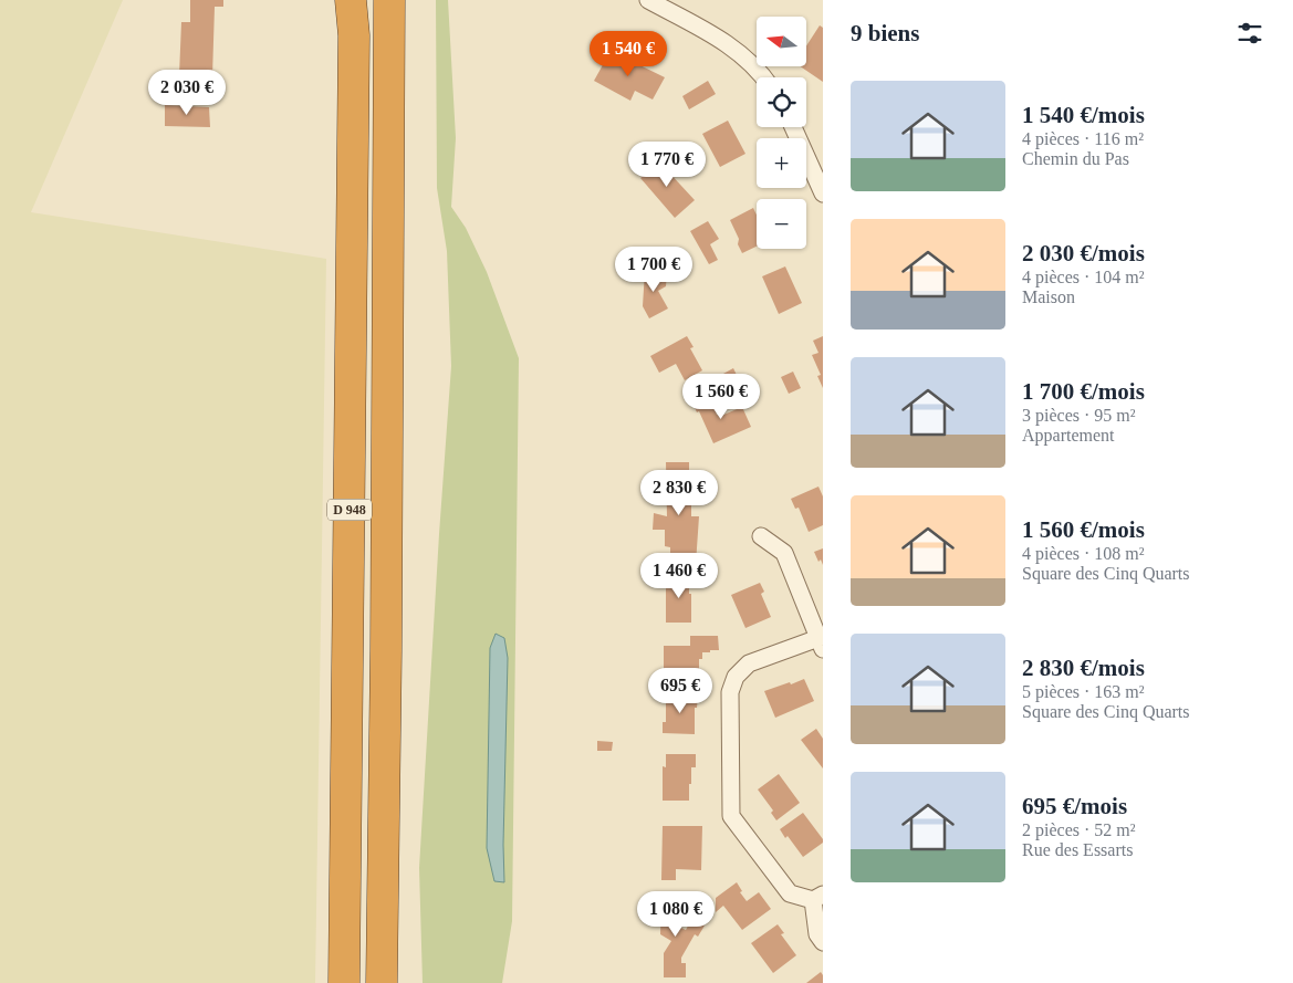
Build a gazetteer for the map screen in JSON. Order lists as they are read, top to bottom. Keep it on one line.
{"streets":{"highway":["D 948"]},"north":"left","page":{"heading":"9 biens","map_buttons":["+","−"],"price":["1 540 €","2 030 €","1 770 €","1 700 €","1 560 €","2 830 €","1 460 €","695 €","1 080 €"],"list":[{"name":"1 540 €/mois","note":"4 pièces · 116 m² · Chemin du Pas"},{"name":"2 030 €/mois","note":"4 pièces · 104 m² · Maison"},{"name":"1 700 €/mois","note":"3 pièces · 95 m² · Appartement"},{"name":"1 560 €/mois","note":"4 pièces · 108 m² · Square des Cinq Quarts"},{"name":"2 830 €/mois","note":"5 pièces · 163 m² · Square des Cinq Quarts"},{"name":"695 €/mois","note":"2 pièces · 52 m² · Rue des Essarts"}]}}
